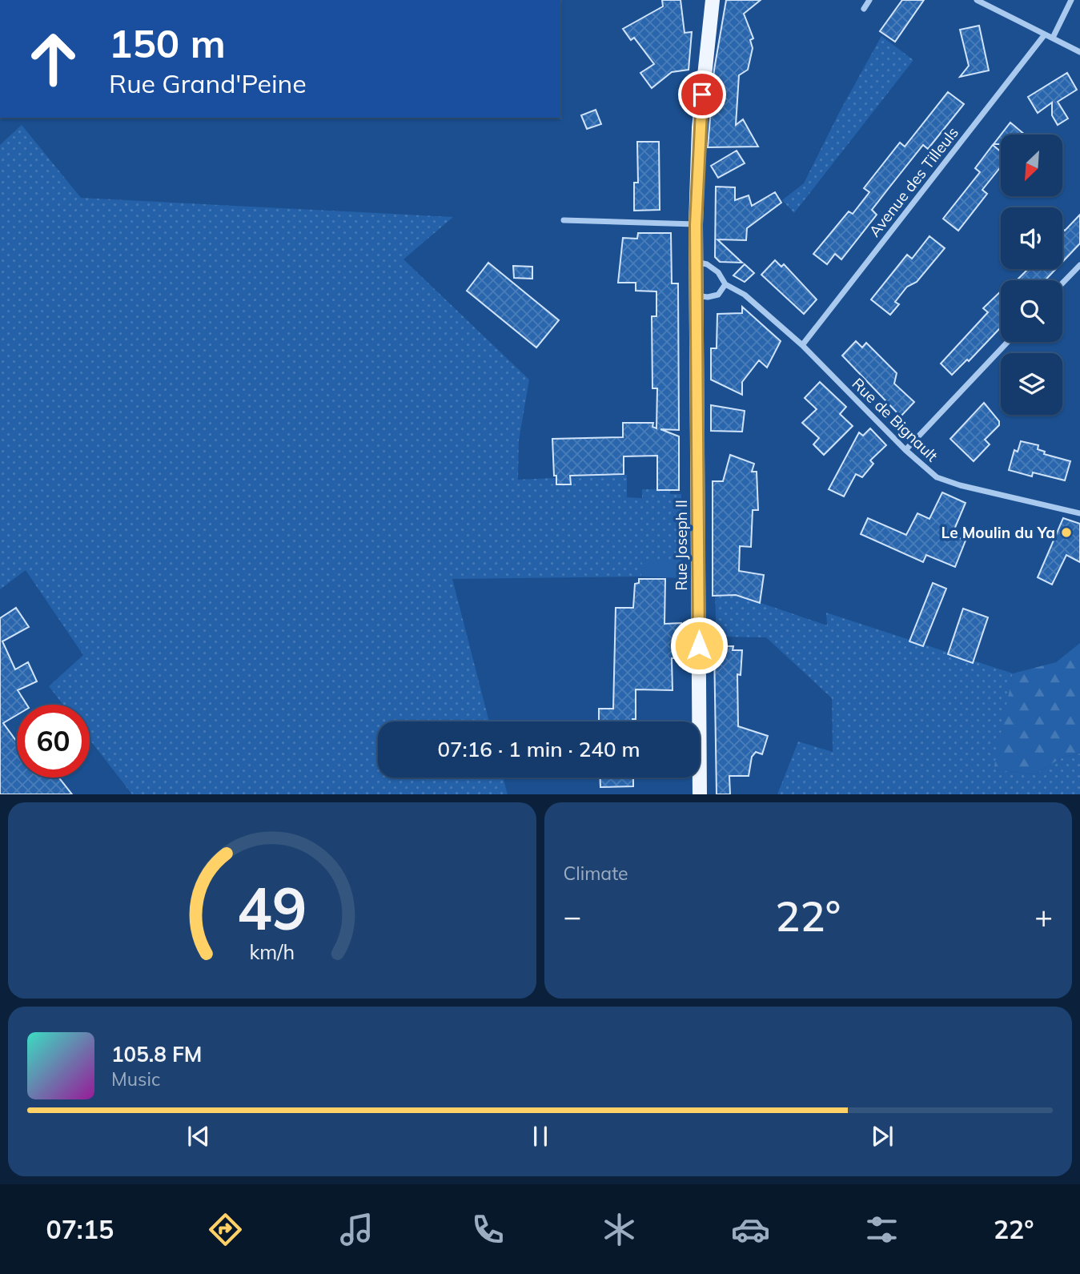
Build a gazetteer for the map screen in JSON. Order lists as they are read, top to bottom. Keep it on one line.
{"streets":{"main road":["Rue Joseph II"],"street":["Avenue des Tilleuls","Rue de Bignault"]},"crossings":[["Avenue des Tilleuls","Rue de Bignault"],["Rue de Bignault","Rue Joseph II"]],"places":["Le Moulin du Ya"],"north":"bottom left","page":{"turn":["150 m","Rue Grand'Peine"],"limit":"60","trip":"07:16 · 1 min · 240 m","tile":"Climate","heat":["−","22°","+"],"song":["105.8 FM","Music"],"tabs":["07:15","22°"],"gauge":["49","km/h"]}}
